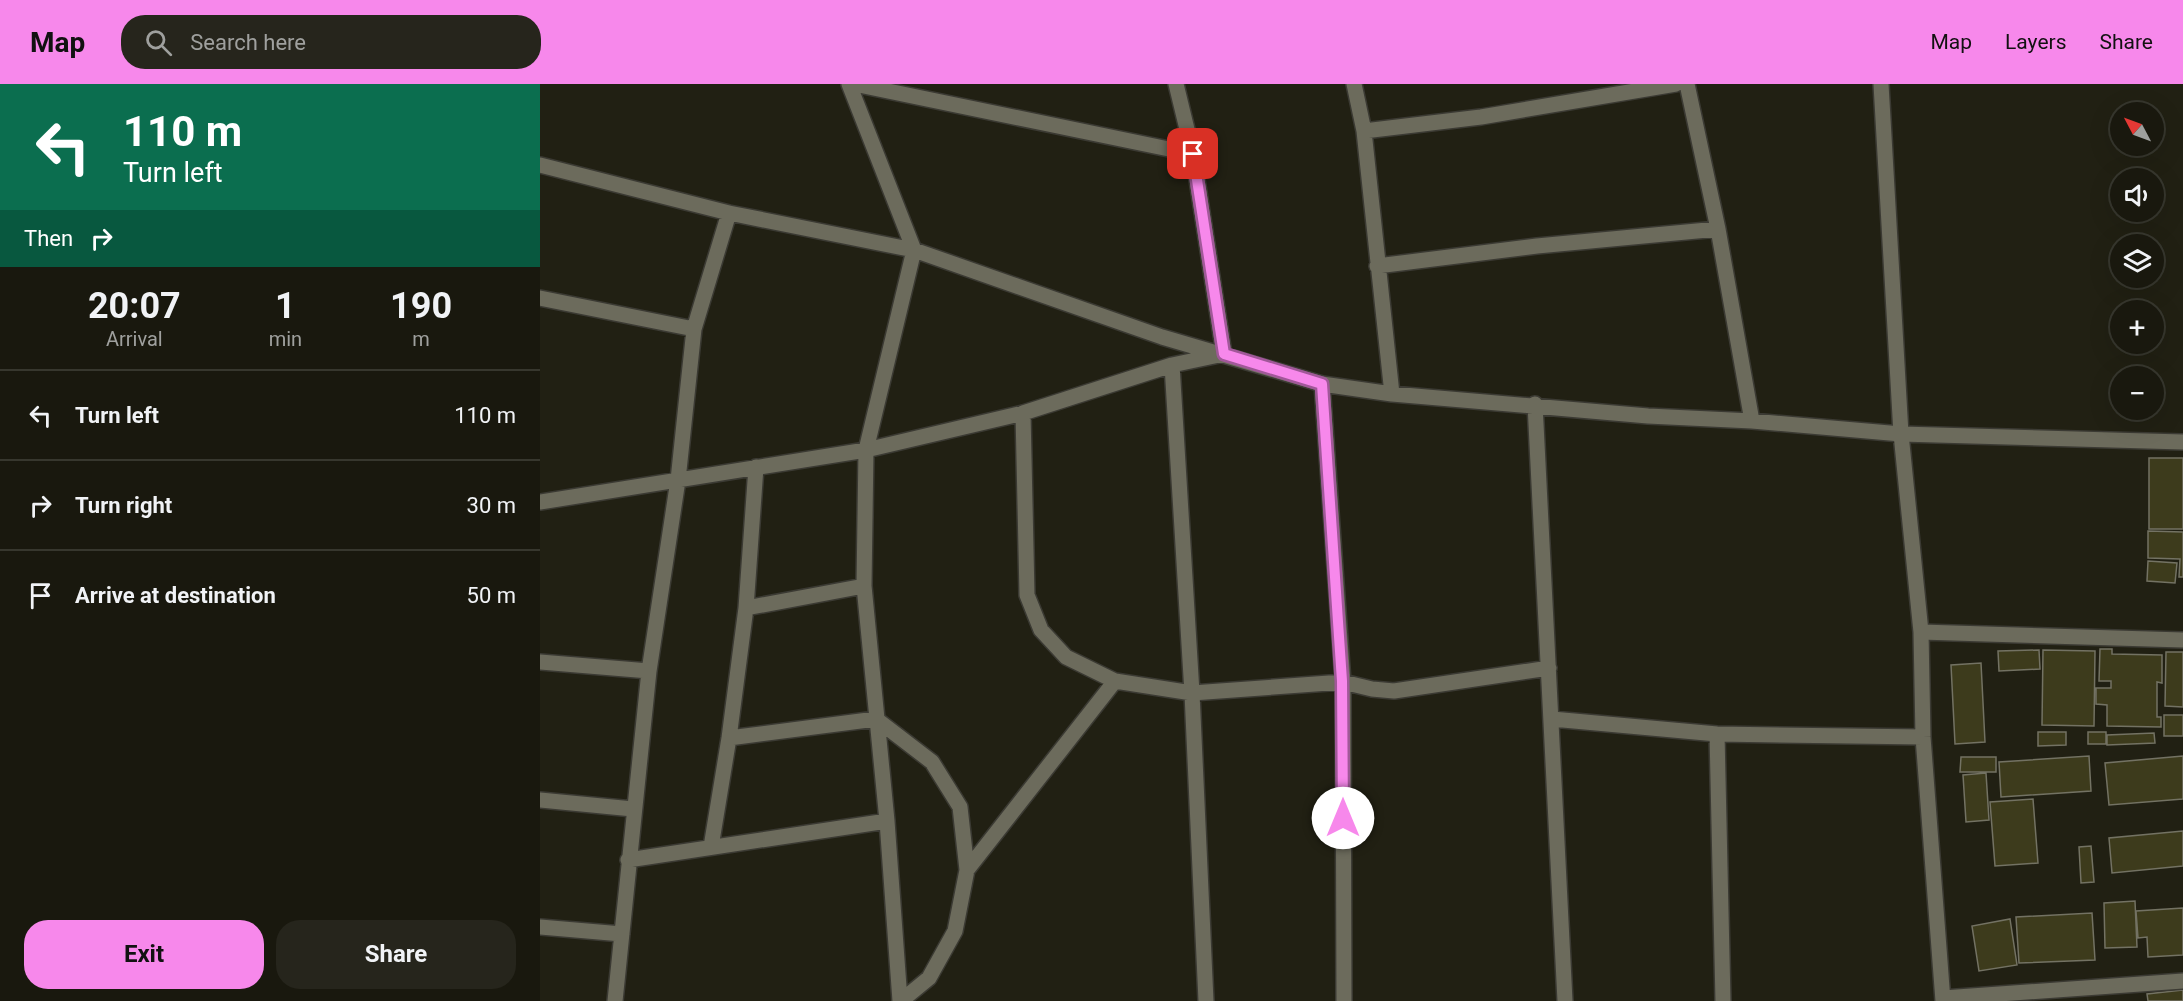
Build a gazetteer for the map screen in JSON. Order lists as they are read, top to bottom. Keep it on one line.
{"north":"top left","page":{"header":"Map","search":"Search here","nav":["Map","Layers","Share"],"turn":["110 m","Turn left"],"map_buttons":["+","−"],"then":"Then","eta":["20:07","Arrival","1","min","190","m"],"list":[{"name":"Turn left","value":"110 m"},{"name":"Turn right","value":"30 m"},{"name":"Arrive at destination","value":"50 m"}],"buttons":["Exit","Share"]}}
